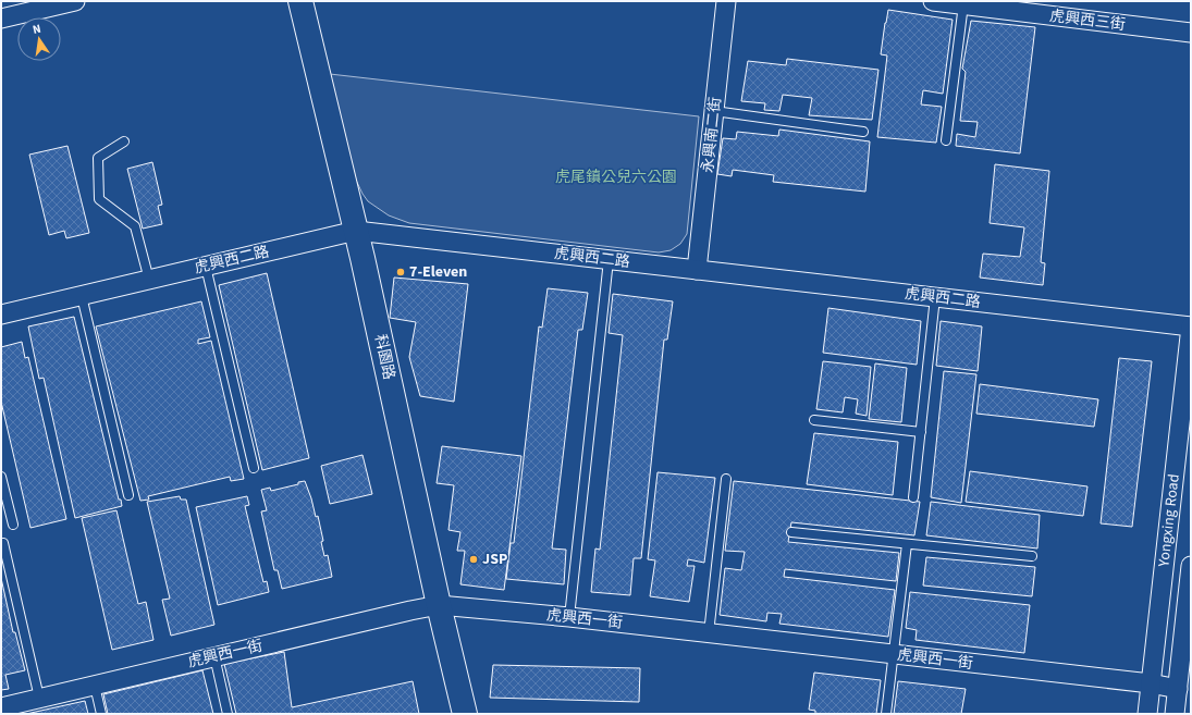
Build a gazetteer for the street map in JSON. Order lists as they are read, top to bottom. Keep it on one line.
{"streets":{"street":["虎興西三街","永興南二街","虎興西二路","科園路","Yongxing Road","虎興西一街"]},"crossings":[["永興南二街","虎興西二路"],["虎興西二路","科園路"],["虎興西二路","Yongxing Road"],["科園路","虎興西一街"],["Yongxing Road","虎興西一街"]],"parks":["虎尾鎮公兒六公園"],"places":["7-Eleven","JSP"],"north":"top"}
